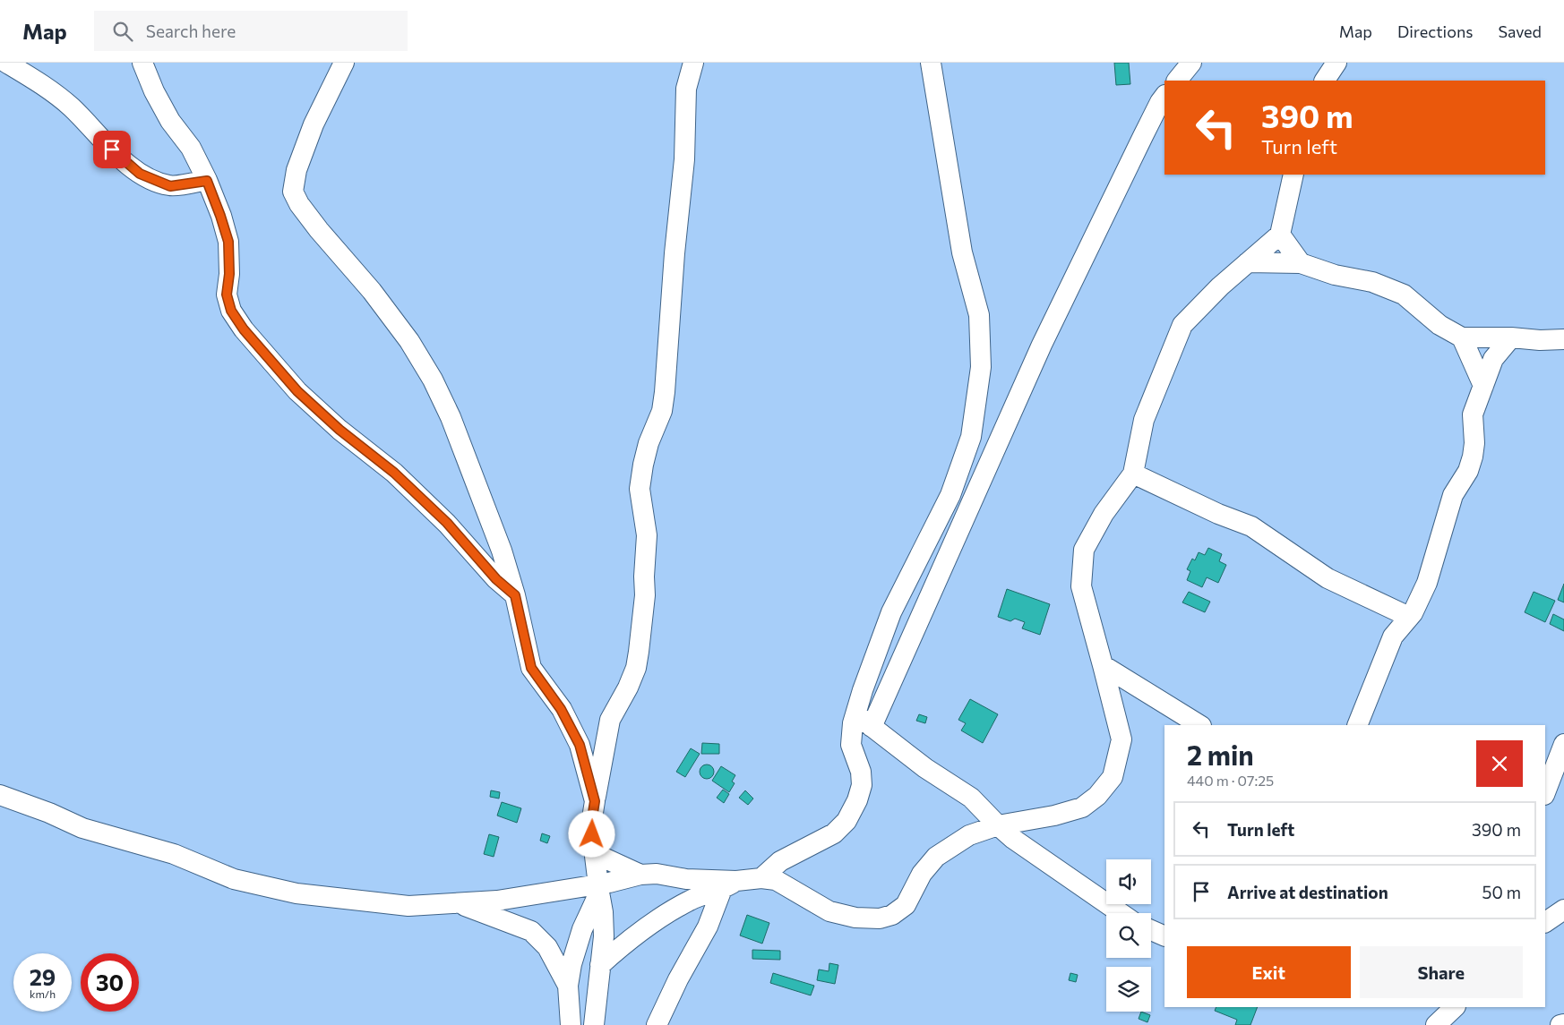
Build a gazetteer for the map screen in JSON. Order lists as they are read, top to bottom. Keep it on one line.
{"page":{"header":"Map","search":"Search here","nav":["Map","Directions","Saved"],"turn":["390 m","Turn left"],"heading":["2 min","440 m · 07:25"],"list":[{"name":"Turn left","value":"390 m"},{"name":"Arrive at destination","value":"50 m"}],"buttons":["Exit","Share"],"speed":"29 km/h","limit":"30"}}
